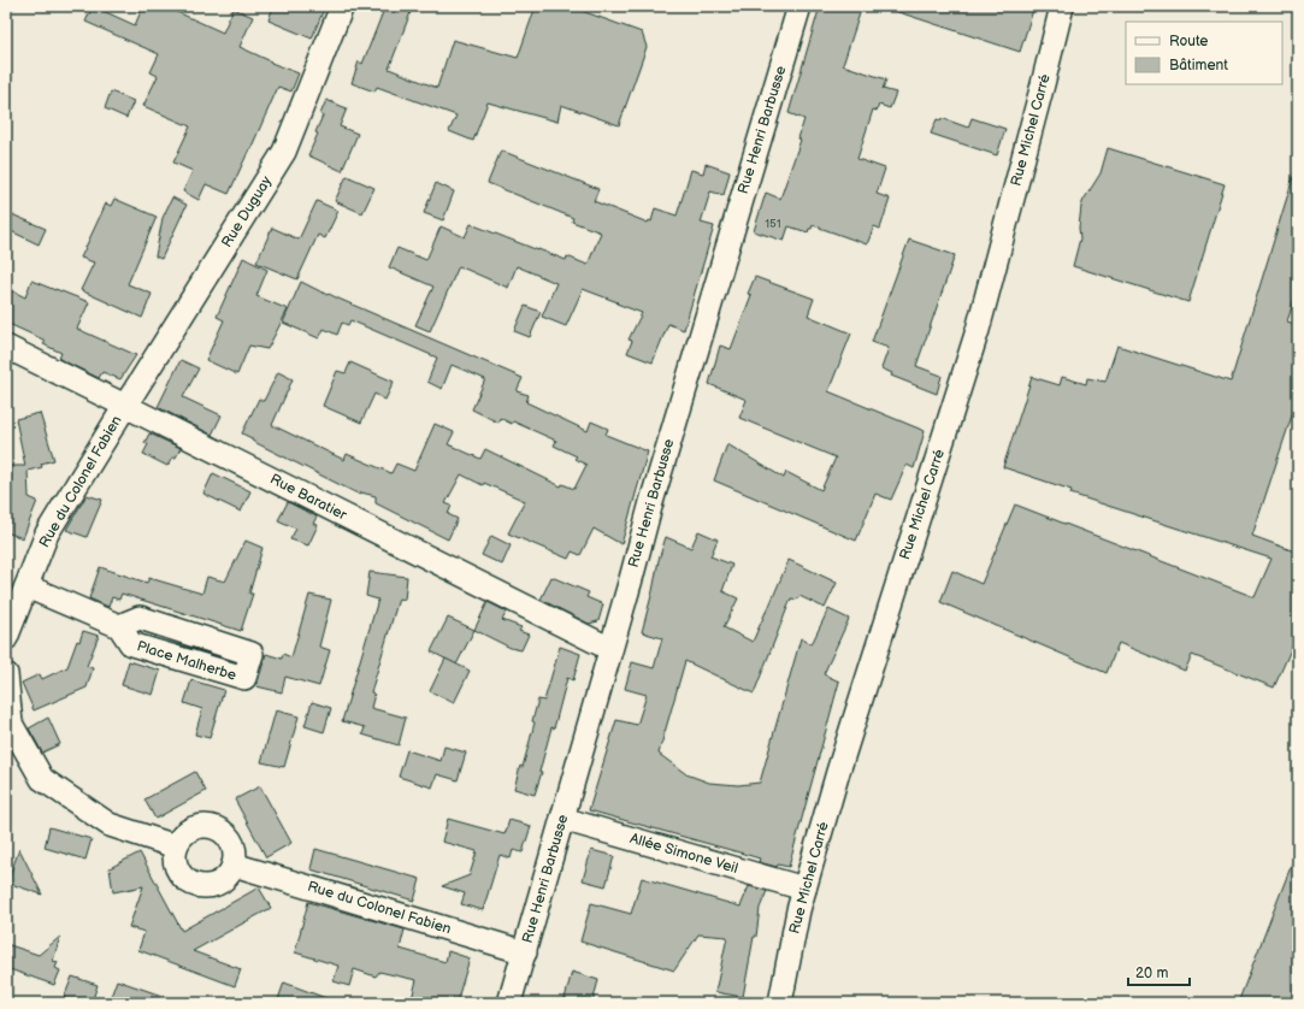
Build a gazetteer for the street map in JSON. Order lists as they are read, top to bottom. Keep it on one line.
{"streets":{"street":["Rue Henri Barbusse","Rue Michel Carré","Rue Duguay","Rue du Colonel Fabien","Rue Baratier","Place Malherbe","Allée Simone Veil"]},"crossings":[["Rue Henri Barbusse","Rue du Colonel Fabien"],["Rue Henri Barbusse","Rue Baratier"],["Rue Henri Barbusse","Allée Simone Veil"],["Rue Michel Carré","Allée Simone Veil"],["Rue Duguay","Rue du Colonel Fabien"],["Rue Duguay","Rue Baratier"],["Rue du Colonel Fabien","Rue Baratier"],["Rue du Colonel Fabien","Place Malherbe"]],"house_numbers":["151"],"legend":["Route","Bâtiment"],"scale_bar":"20 m"}
